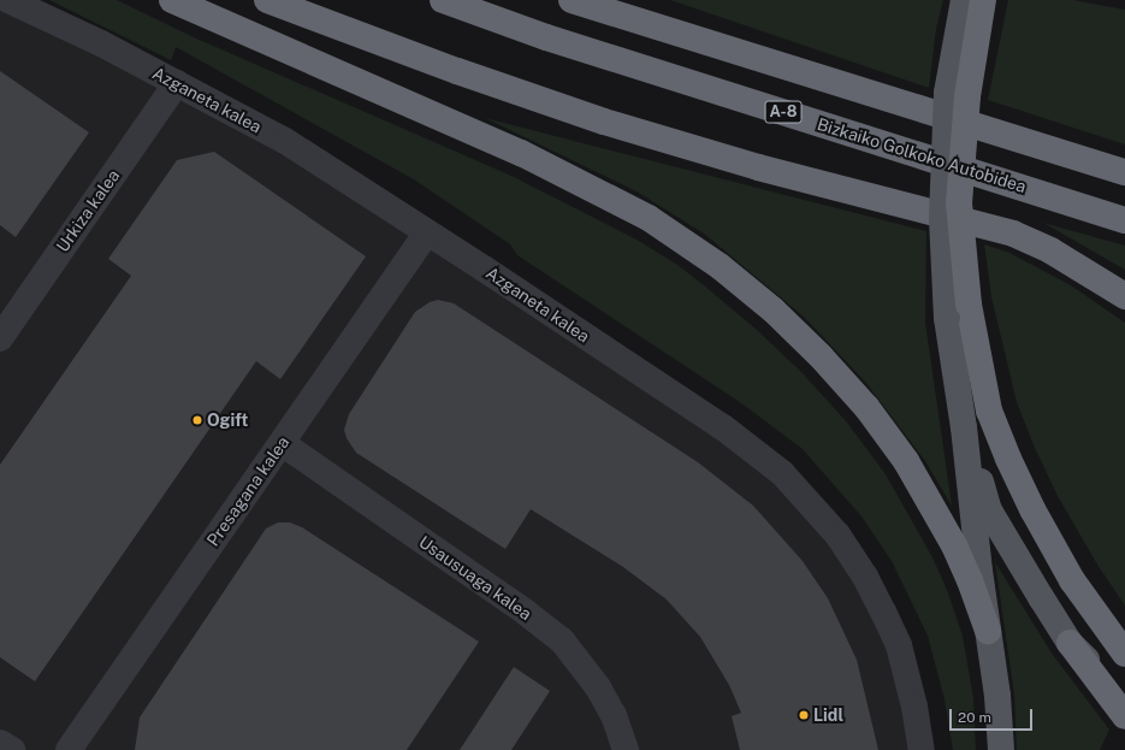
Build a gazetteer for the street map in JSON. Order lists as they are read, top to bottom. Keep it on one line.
{"streets":{"highway":["A-8","Bizkaiko Golkoko Autobidea"],"street":["Azganeta kalea","Urkiza kalea","Presagana kalea","Usausuaga kalea"]},"crossings":[["Azganeta kalea","Urkiza kalea"],["Azganeta kalea","Presagana kalea"],["Presagana kalea","Usausuaga kalea"]],"places":["Ogift","Lidl"],"scale_bar":"20 m"}
